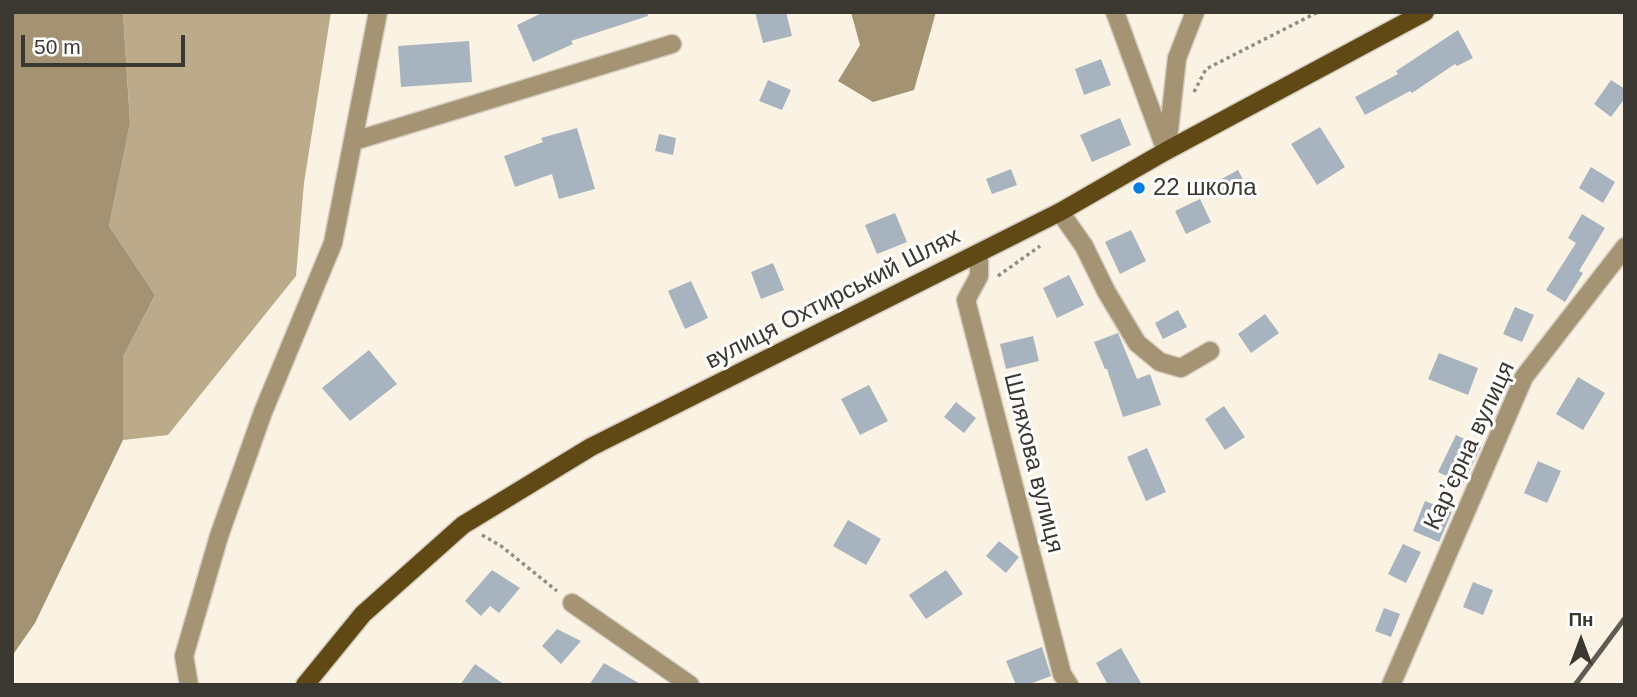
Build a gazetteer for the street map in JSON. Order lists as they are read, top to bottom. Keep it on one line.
{"streets":{"main road":["вулиця Охтирський Шлях"],"street":["Карʼєрна вулиця","Шляхова вулиця"]},"crossings":[["вулиця Охтирський Шлях","Шляхова вулиця"]],"places":["22 школа"],"scale_bar":"50 m","north":"top"}
